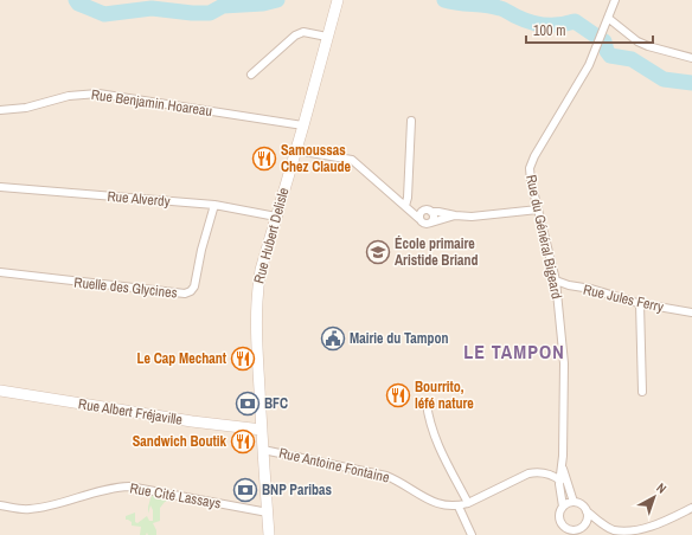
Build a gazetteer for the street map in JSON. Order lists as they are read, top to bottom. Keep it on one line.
{"streets":{"main road":["Rue Hubert Delisle","Rue Albert Fréjaville"],"street":["Rue Benjamin Hoareau","Rue Alverdy","Rue du Général Bigeard","Ruelle des Glycines","Rue Jules Ferry","Rue Antoine Fontaine","Rue Cité Lassays"]},"crossings":[["Rue Benjamin Hoareau","Rue Hubert Delisle"],["Rue Alverdy","Rue Hubert Delisle"],["Rue Alverdy","Ruelle des Glycines"],["Rue Hubert Delisle","Rue Albert Fréjaville"],["Rue Hubert Delisle","Rue Antoine Fontaine"],["Rue Hubert Delisle","Rue Cité Lassays"],["Rue du Général Bigeard","Rue Jules Ferry"],["Rue du Général Bigeard","Rue Antoine Fontaine"]],"districts":["LE TAMPON"],"places":{"restaurant":["Samoussas Chez Claude","Le Cap Mechant","Bourrito, léfé nature","Sandwich Boutik"],"school or university":["École primaire Aristide Briand"],"public building":["Mairie du Tampon"],"bank":["BFC","BNP Paribas"]},"scale_bar":"100 m","north":"top right"}
